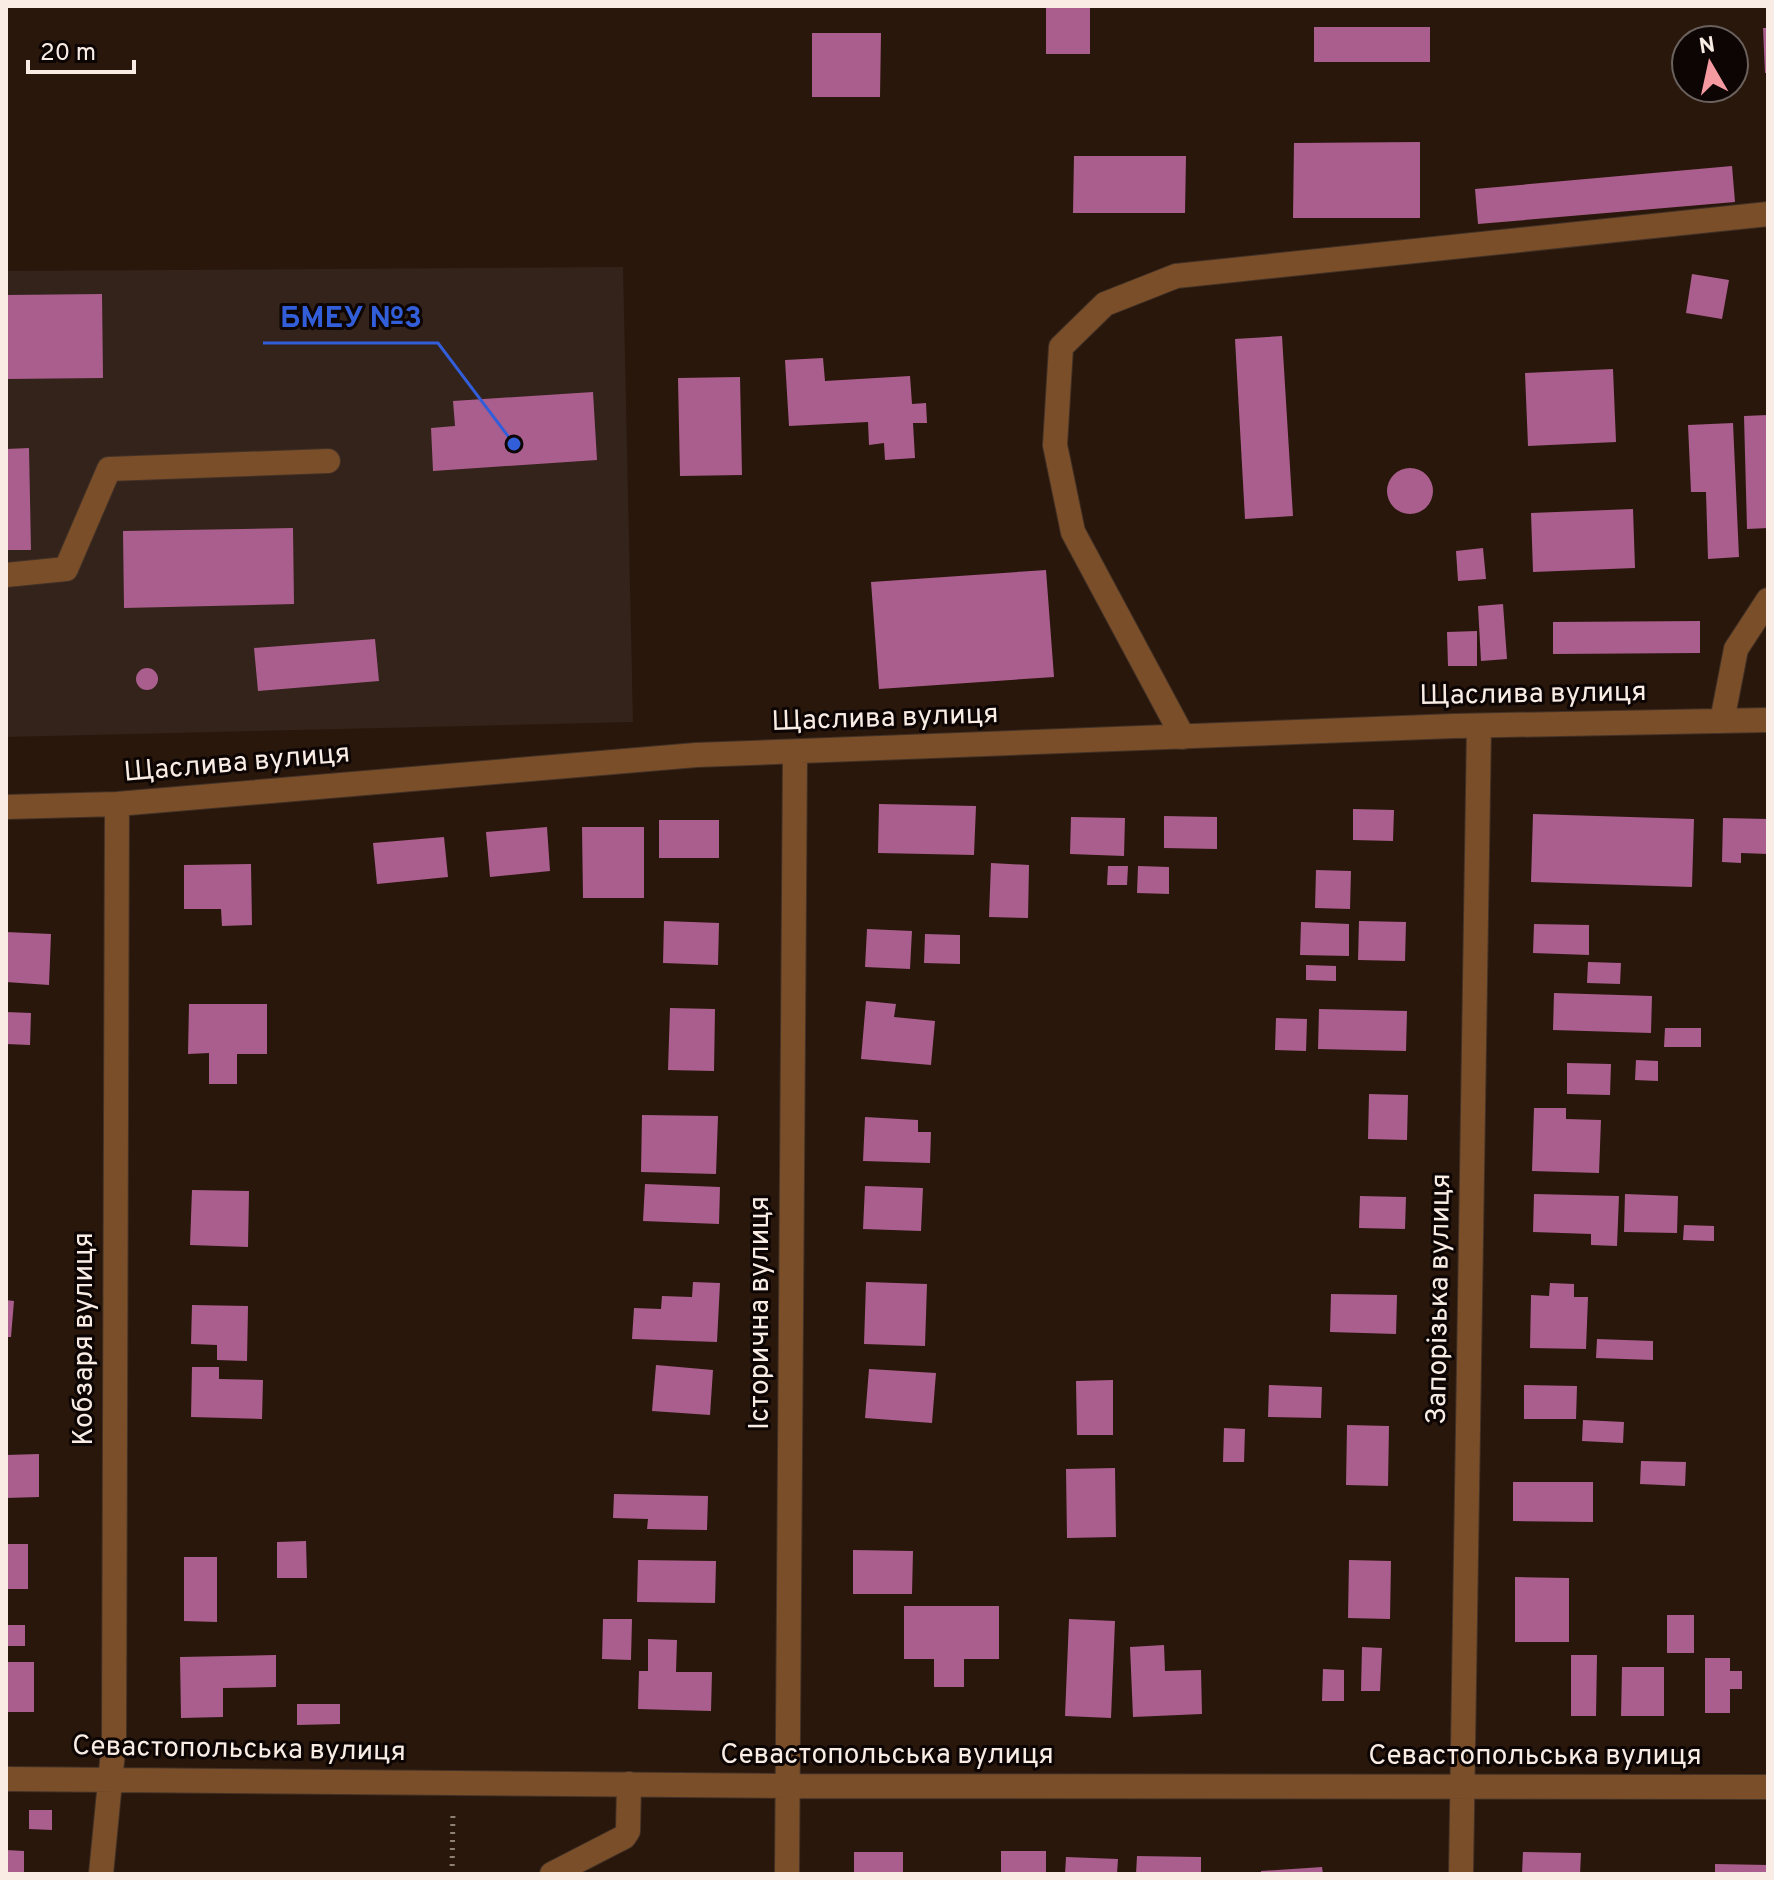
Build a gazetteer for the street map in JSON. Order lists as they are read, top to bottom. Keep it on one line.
{"streets":{"street":["Щаслива вулиця","Запорізька вулиця","Історична вулиця","Кобзаря вулиця","Севастопольська вулиця"]},"crossings":[["Щаслива вулиця","Запорізька вулиця"],["Щаслива вулиця","Історична вулиця"],["Щаслива вулиця","Кобзаря вулиця"],["Запорізька вулиця","Севастопольська вулиця"],["Історична вулиця","Севастопольська вулиця"],["Кобзаря вулиця","Севастопольська вулиця"]],"places":["БМЕУ №3"],"scale_bar":"20 m","north":"top"}
